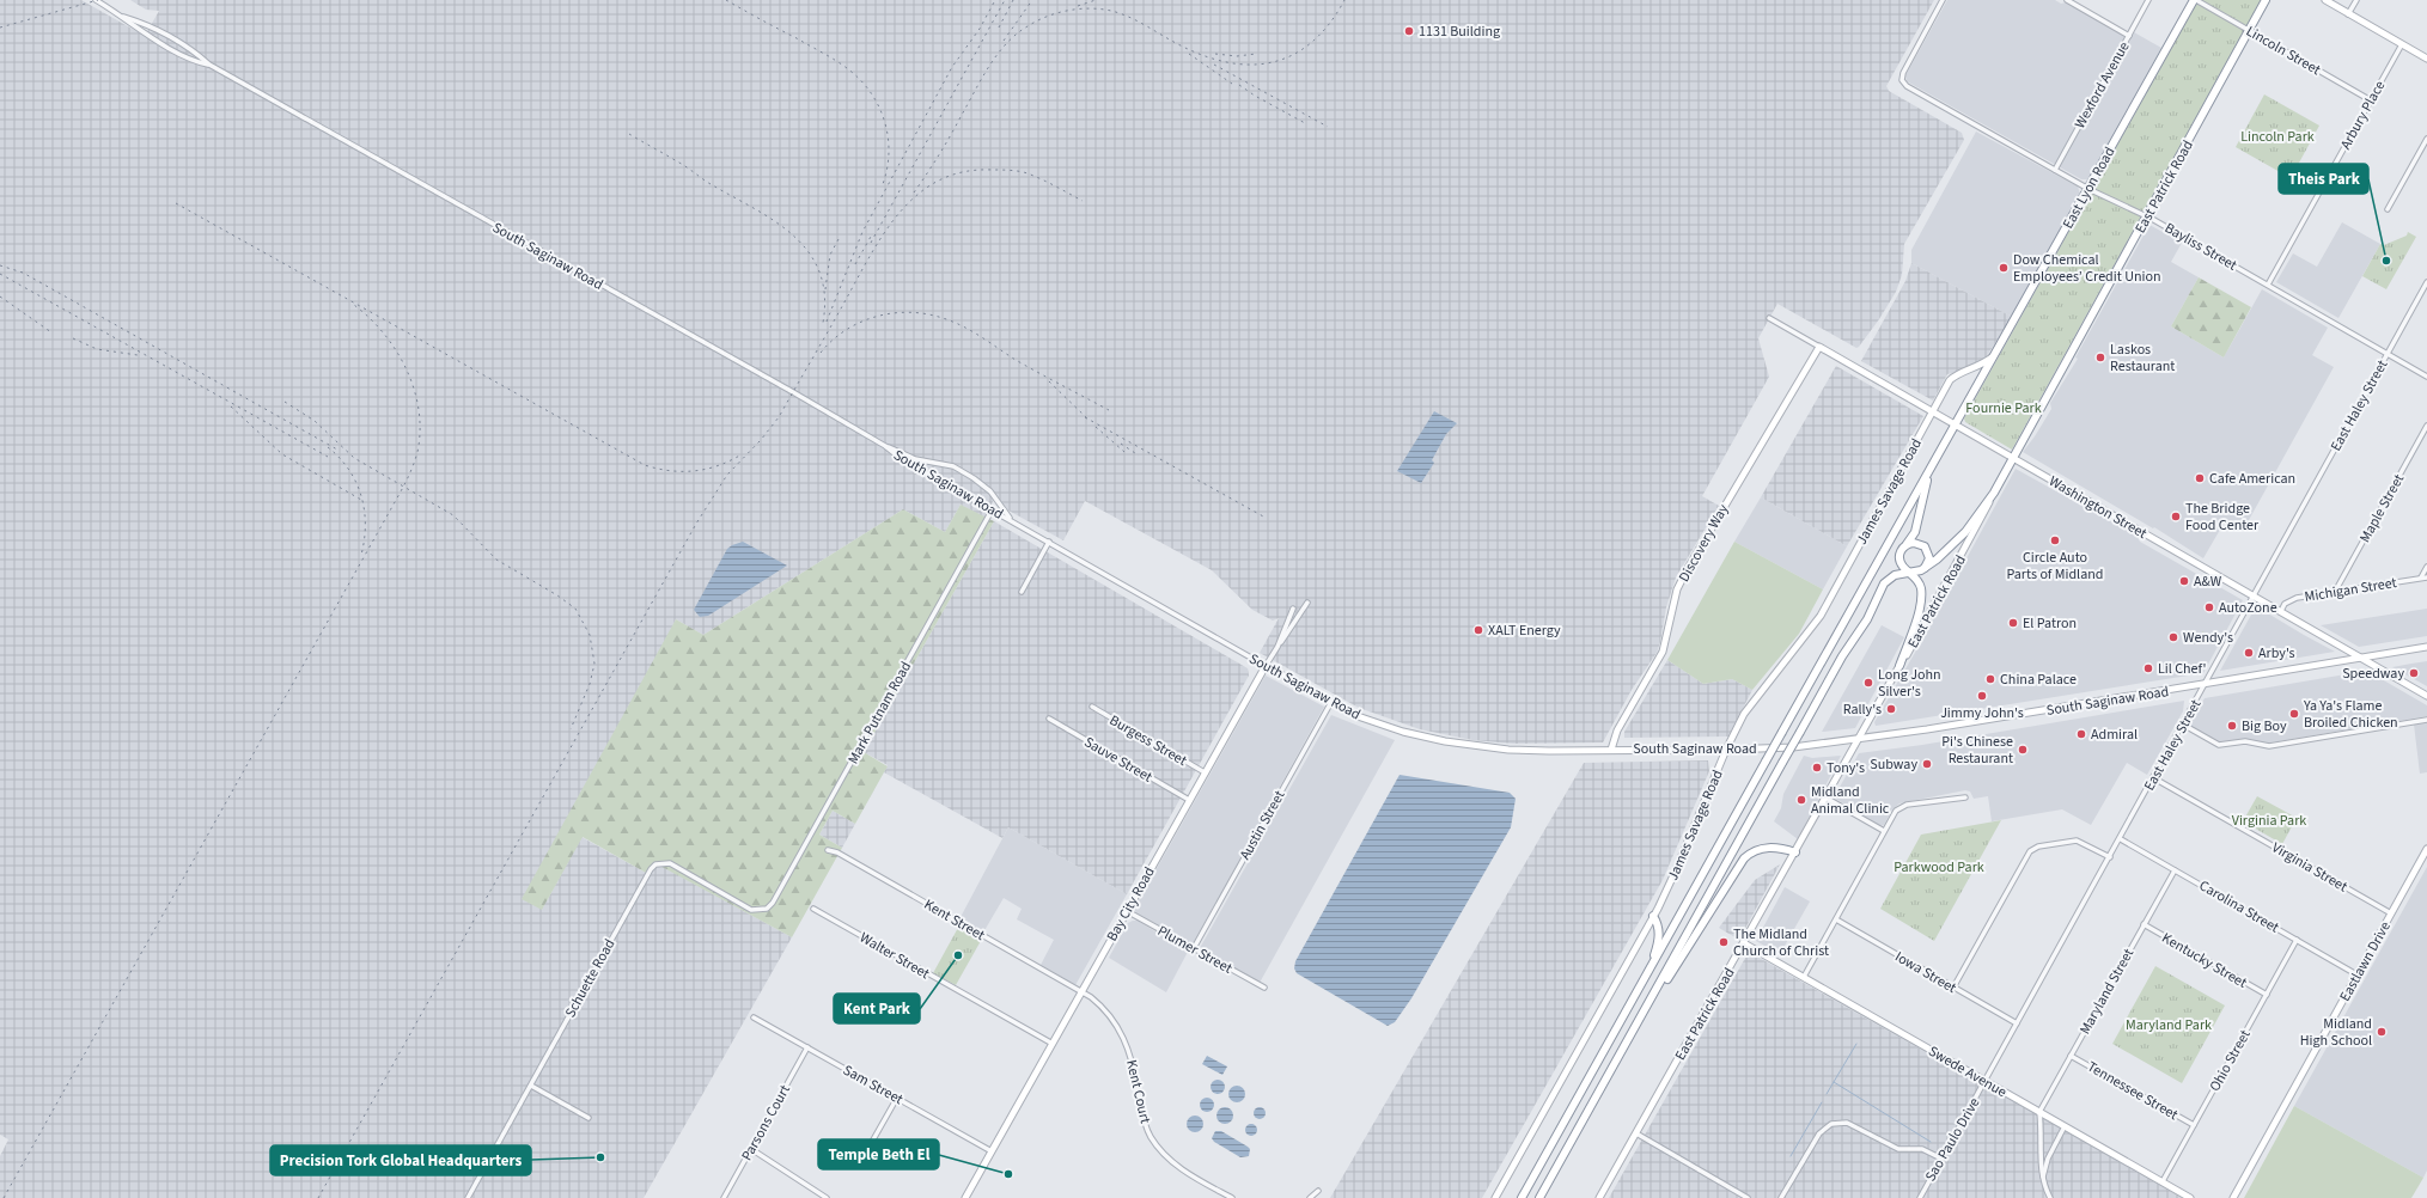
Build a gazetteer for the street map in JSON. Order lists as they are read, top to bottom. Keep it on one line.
{"streets":{"highway":["East Patrick Road","East Lyon Road"],"street":["Lincoln Street","Wexford Avenue","Arbury Place","Bayliss Street","South Saginaw Road","East Haley Street","James Savage Road","Washington Street","Maple Street","Discovery Way","Michigan Street","Mark Putnam Road","Burgess Street","Sauve Street","Austin Street","Virginia Street","Bay City Road","Carolina Street","Kent Street","Plumer Street","Walter Street","Kentucky Street","Eastlawn Drive","Iowa Street","Schuette Road","Maryland Street","Ohio Street","Swede Avenue","Sam Street","Tennessee Street","Kent Court","Parsons Court","Sao Paulo Drive"]},"crossings":[["Lincoln Street","Arbury Place"],["Lincoln Street","East Patrick Road"],["Lincoln Street","East Lyon Road"],["Wexford Avenue","Bayliss Street"],["Arbury Place","Bayliss Street"],["East Patrick Road","Bayliss Street"],["East Patrick Road","South Saginaw Road"],["East Patrick Road","Washington Street"],["East Patrick Road","Swede Avenue"],["East Lyon Road","Bayliss Street"],["East Lyon Road","James Savage Road"],["East Lyon Road","Washington Street"],["Bayliss Street","East Haley Street"],["South Saginaw Road","East Haley Street"],["South Saginaw Road","James Savage Road"],["South Saginaw Road","Washington Street"],["South Saginaw Road","Discovery Way"],["South Saginaw Road","Mark Putnam Road"],["South Saginaw Road","Austin Street"],["South Saginaw Road","Bay City Road"],["East Haley Street","Washington Street"],["East Haley Street","Virginia Street"],["East Haley Street","Carolina Street"],["East Haley Street","Iowa Street"],["East Haley Street","Swede Avenue"],["East Haley Street","Sao Paulo Drive"],["James Savage Road","Washington Street"],["Washington Street","Discovery Way"],["Washington Street","Michigan Street"],["Maple Street","Michigan Street"],["Mark Putnam Road","Schuette Road"],["Burgess Street","Bay City Road"],["Sauve Street","Bay City Road"],["Austin Street","Plumer Street"],["Virginia Street","Eastlawn Drive"],["Bay City Road","Kent Street"],["Bay City Road","Plumer Street"],["Bay City Road","Walter Street"],["Bay City Road","Sam Street"],["Bay City Road","Kent Court"],["Carolina Street","Eastlawn Drive"],["Carolina Street","Maryland Street"],["Carolina Street","Ohio Street"],["Kent Street","Kent Court"],["Kentucky Street","Maryland Street"],["Kentucky Street","Ohio Street"],["Maryland Street","Swede Avenue"],["Maryland Street","Tennessee Street"],["Ohio Street","Swede Avenue"],["Ohio Street","Tennessee Street"],["Swede Avenue","Sao Paulo Drive"],["Sam Street","Parsons Court"]],"parks":["Lincoln Park","Fournie Park","Virginia Park","Parkwood Park","Maryland Park"],"places":["1131 Building","Theis Park","Dow Chemical Employees’ Credit Union","Laskos Restaurant","Cafe American","The Bridge Food Center","Circle Auto Parts of Midland","A&W","AutoZone","El Patron","XALT Energy","Wendy's","Arby's","Lil Chef'","Speedway","China Palace","Long John Silver's","Jimmy John's","Rally's","Ya Ya's Flame Broiled Chicken","Big Boy","Admiral","Pi's Chinese Restaurant","Subway","Tony's","Midland Animal Clinic","The Midland Church of Christ","Kent Park","Midland High School","Precision Tork Global Headquarters","Temple Beth El"]}
